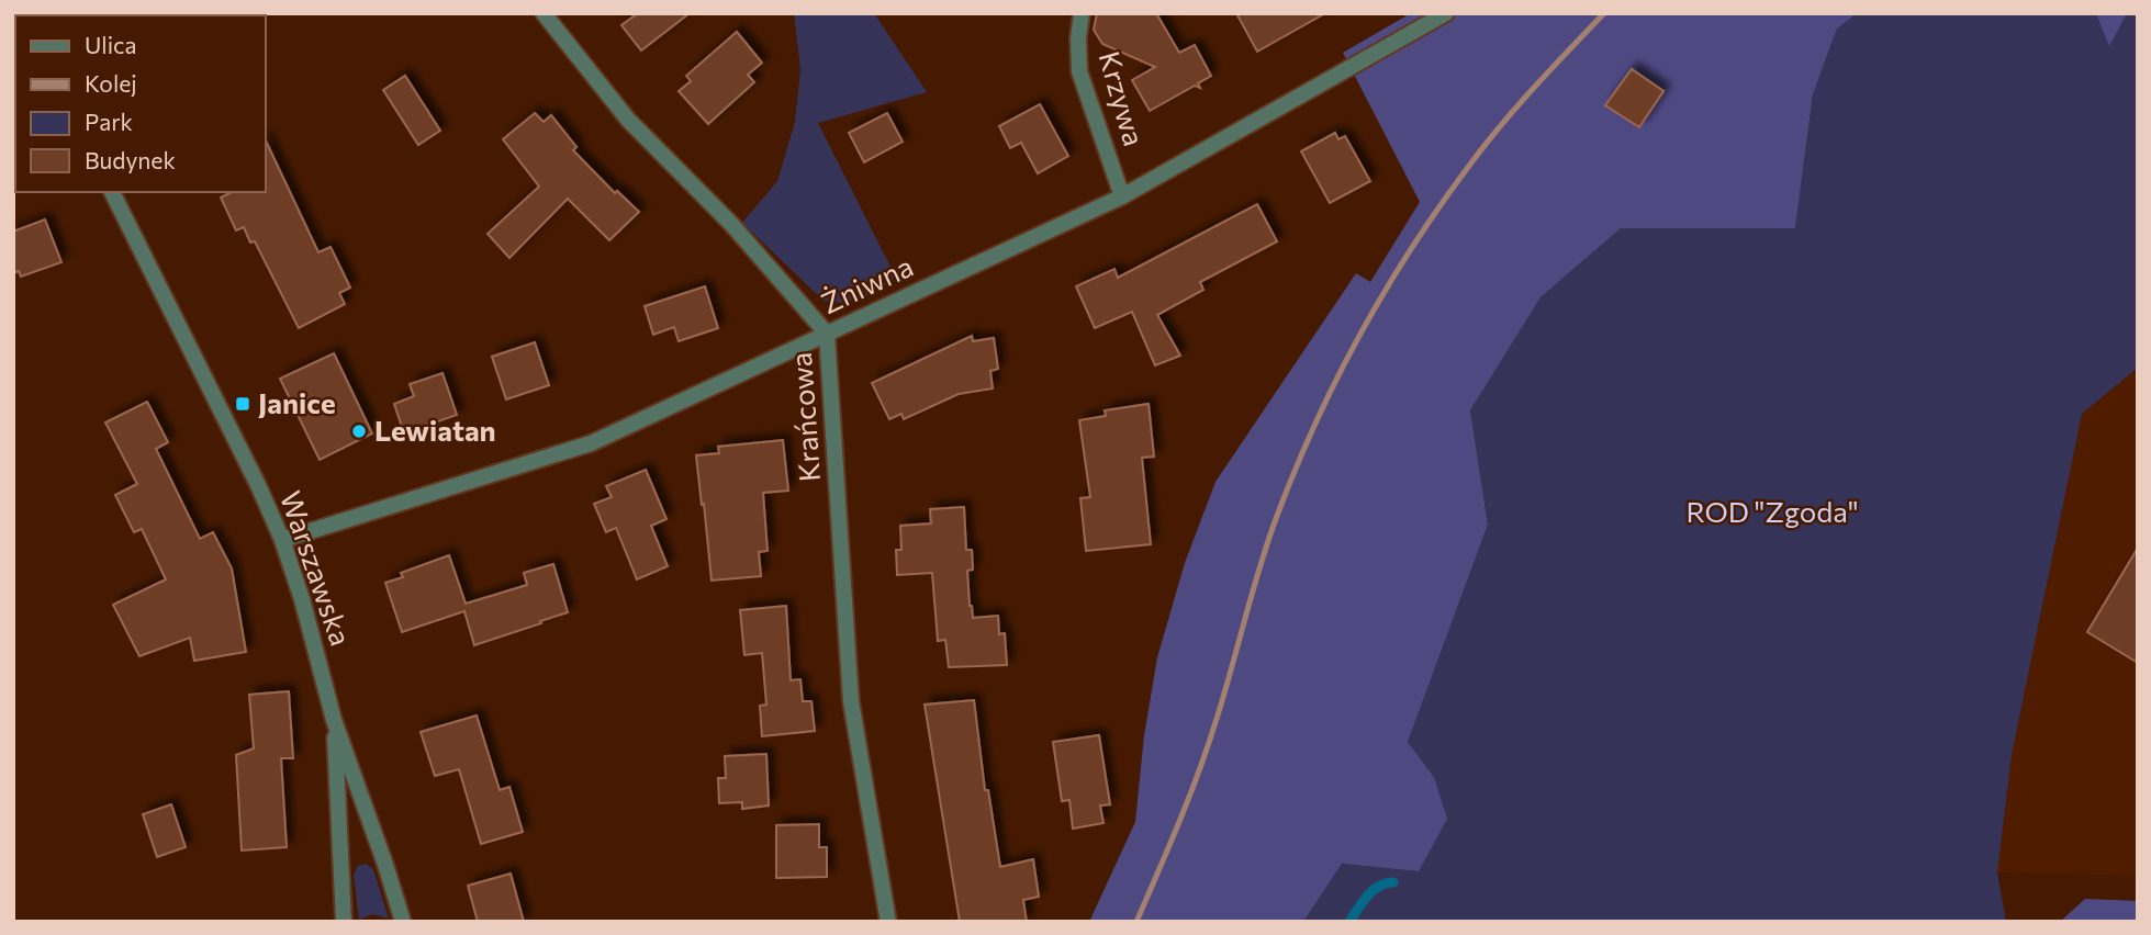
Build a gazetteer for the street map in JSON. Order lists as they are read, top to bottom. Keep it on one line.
{"streets":{"street":["Krzywa","Żniwna","Krańcowa","Warszawska"]},"crossings":[["Krzywa","Żniwna"],["Żniwna","Krańcowa"],["Żniwna","Warszawska"]],"parks":["ROD \"Zgoda\""],"places":{"transit":["Janice"],"other":["Lewiatan"]},"legend":["Ulica","Kolej","Park","Budynek"]}
